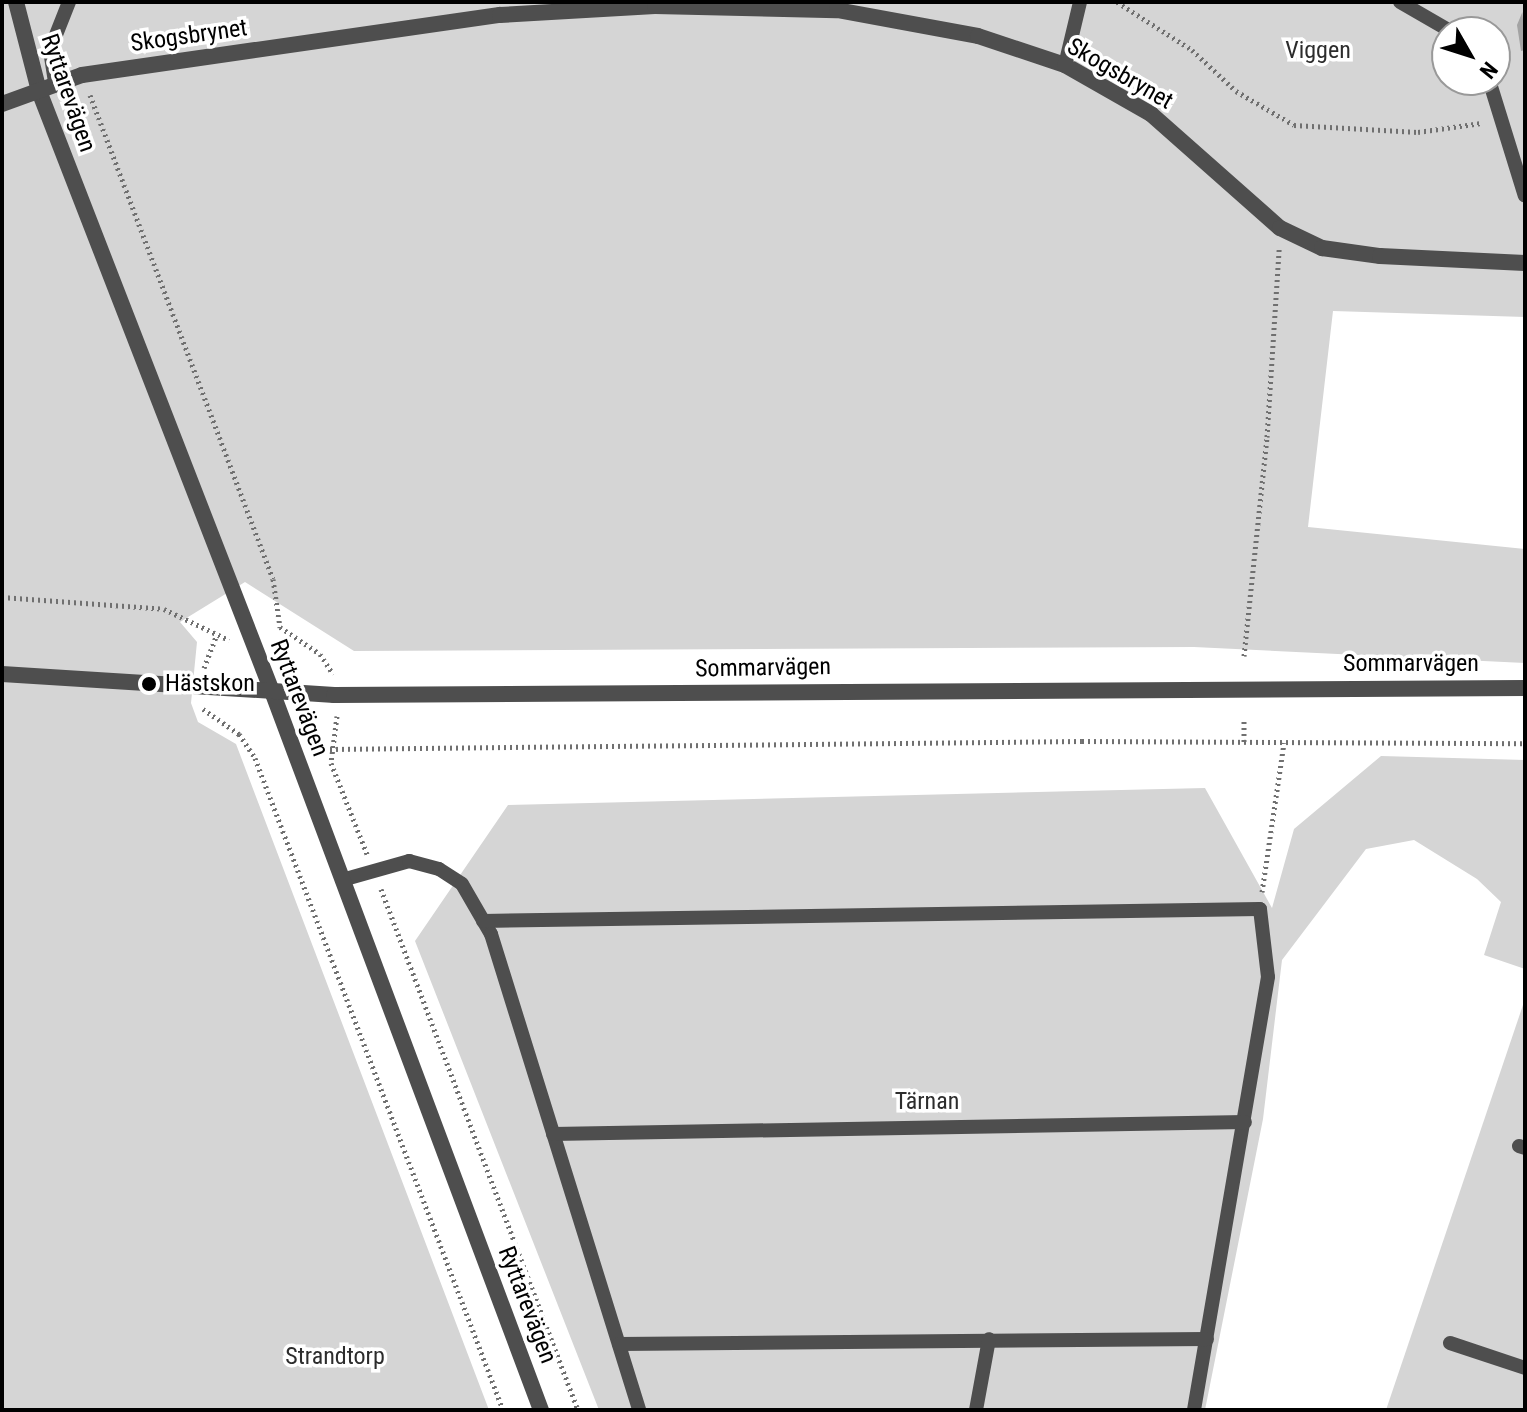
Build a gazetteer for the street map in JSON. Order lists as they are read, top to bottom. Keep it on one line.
{"streets":{"street":["Skogsbrynet","Ryttarevägen","Sommarvägen"]},"crossings":[["Skogsbrynet","Ryttarevägen"],["Ryttarevägen","Sommarvägen"]],"parks":["Viggen","Tärnan","Strandtorp"],"places":["Hästskon"],"north":"bottom right"}
